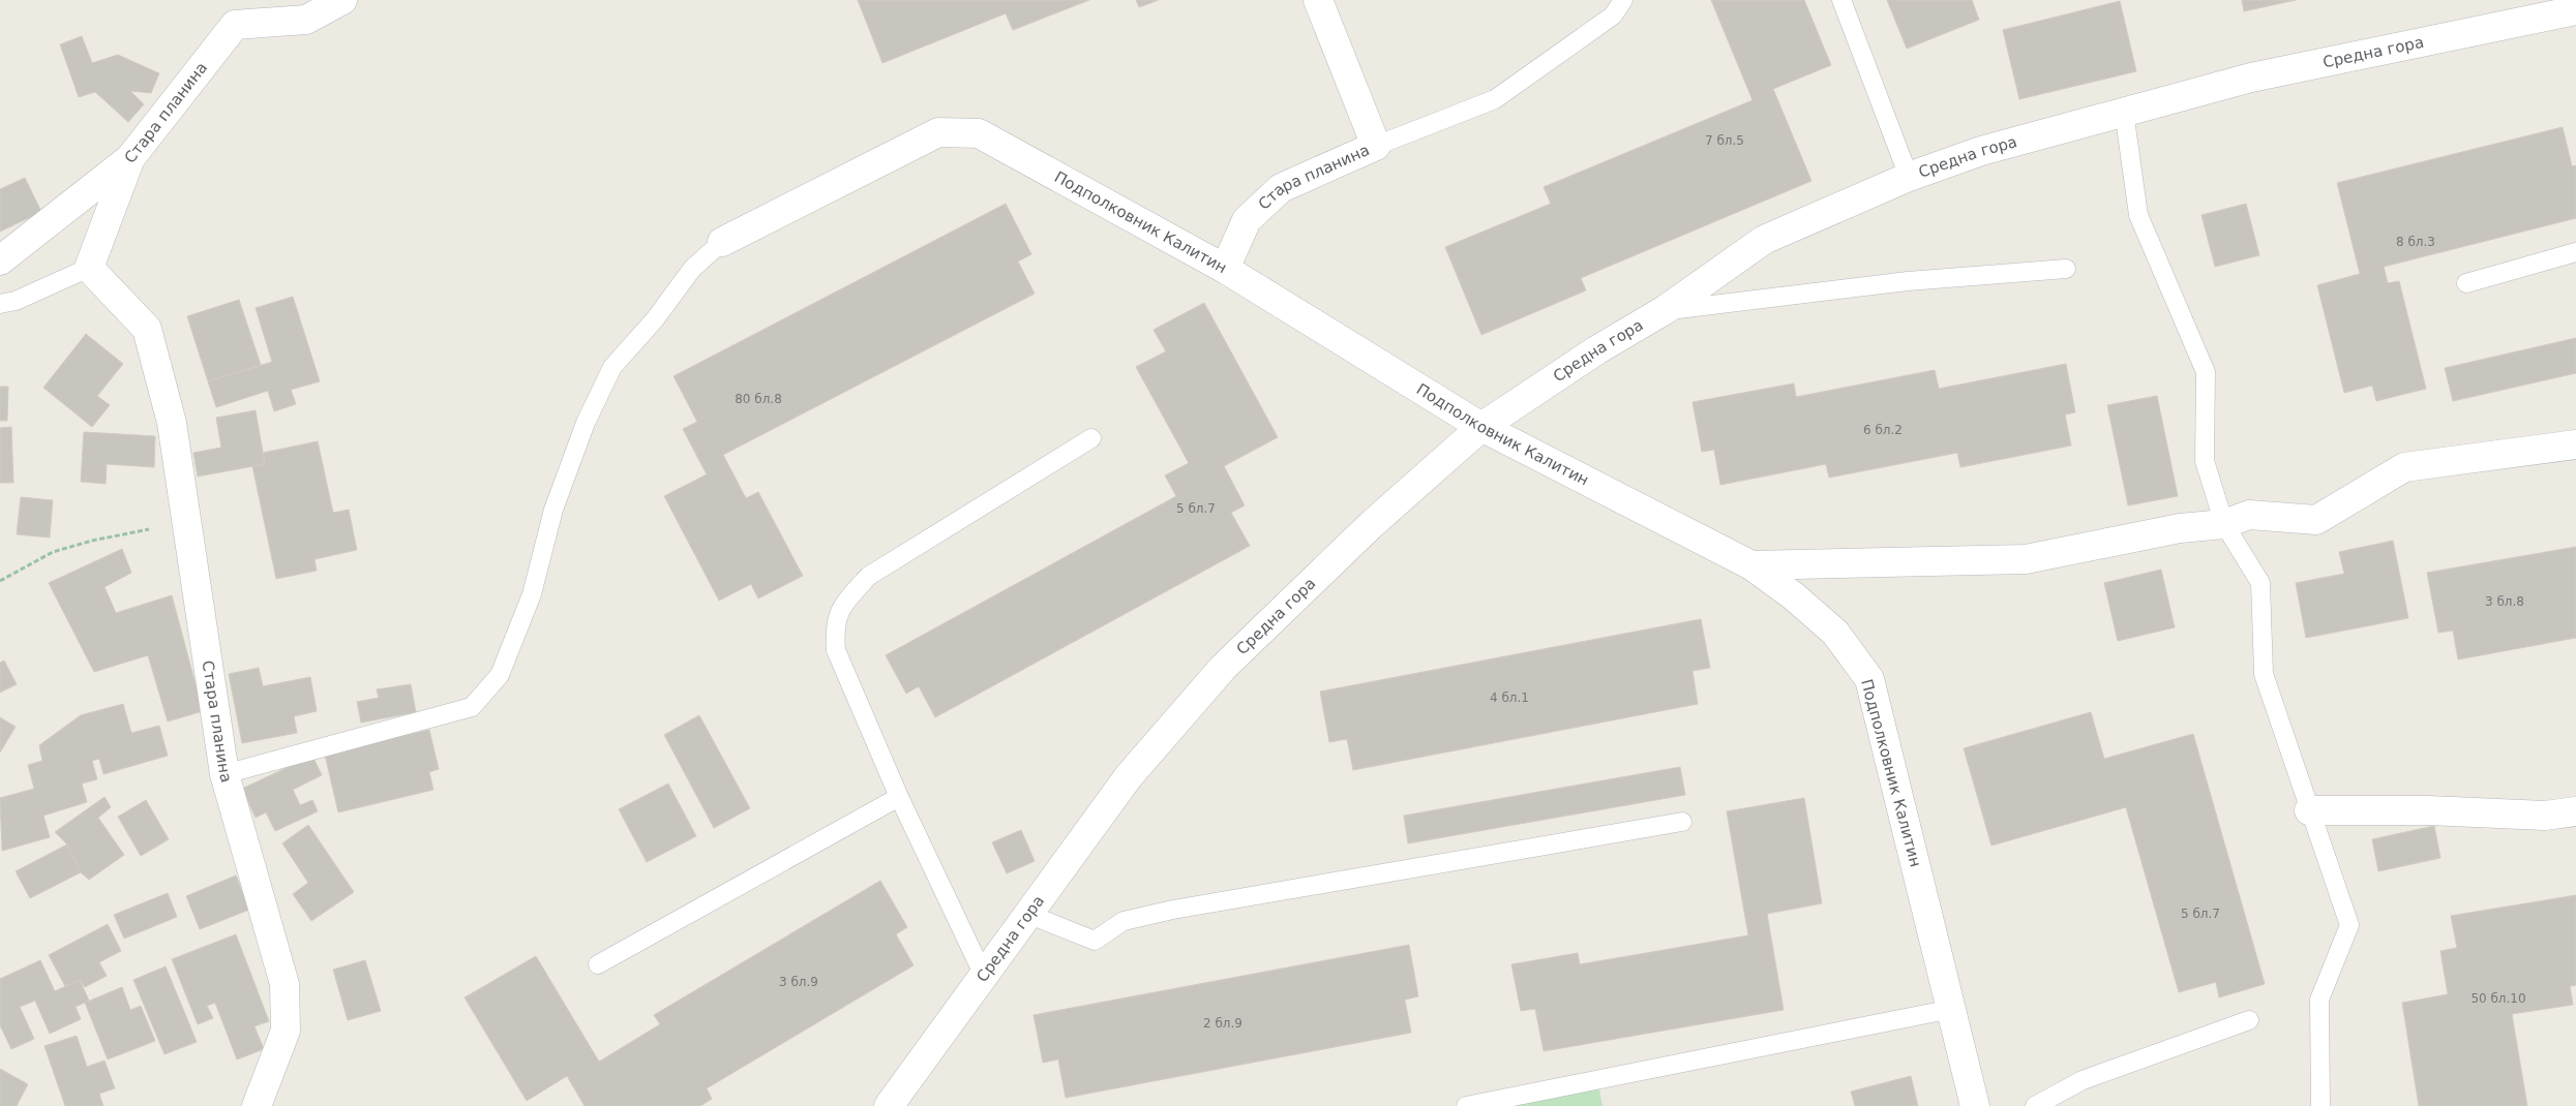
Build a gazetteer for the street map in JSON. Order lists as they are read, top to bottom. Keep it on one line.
{"streets":{"street":["Средна гора","Стара планина","Подполковник Калитин"]},"crossings":[["Средна гора","Подполковник Калитин"],["Стара планина","Подполковник Калитин"]],"house_numbers":["7 бл.5","8 бл.3","80 бл.8","6 бл.2","5 бл.7","3 бл.8","4 бл.1","5 бл.7","3 бл.9","50 бл.10","2 бл.9"]}
